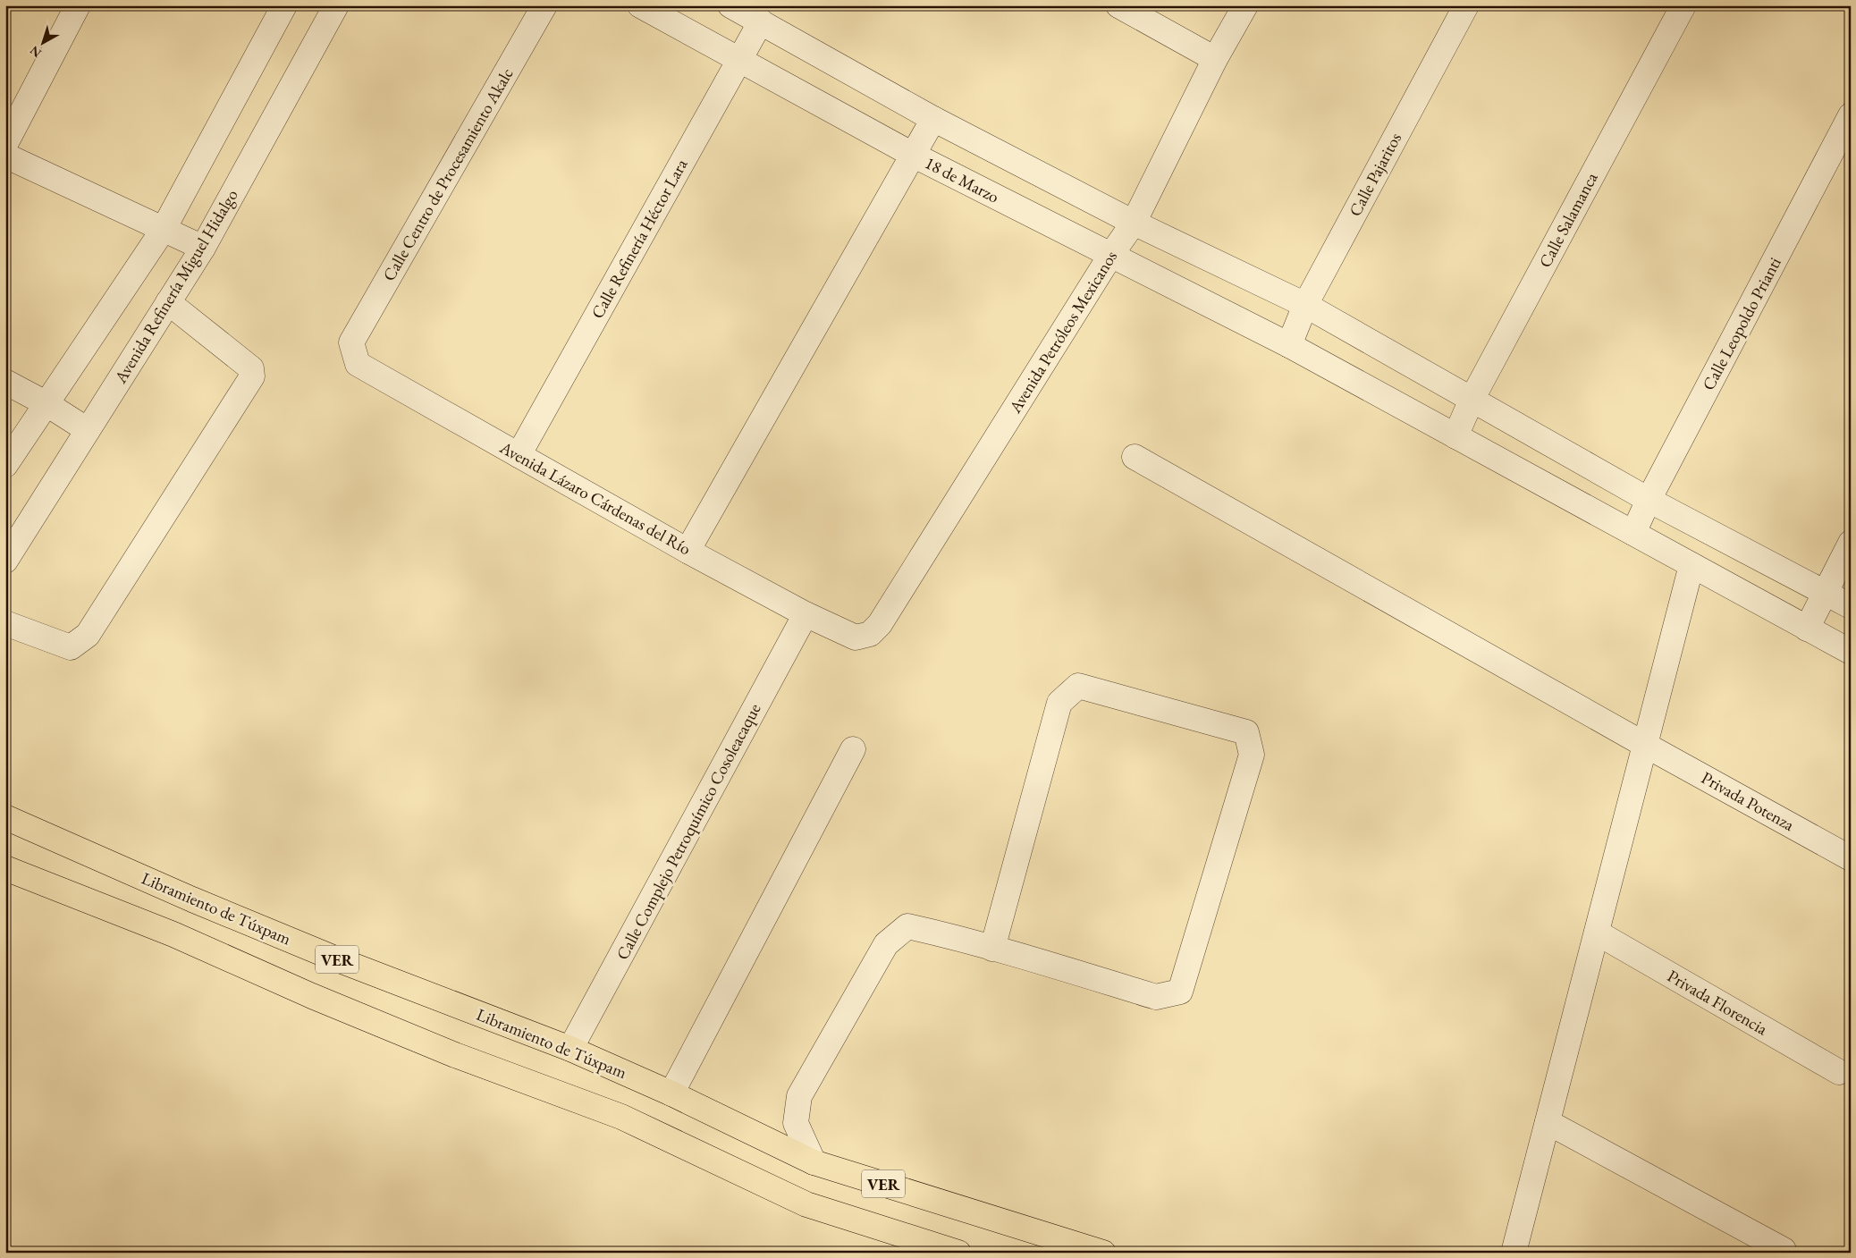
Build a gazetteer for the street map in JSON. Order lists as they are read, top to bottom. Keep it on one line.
{"streets":{"main road":["Libramiento de Túxpam","VER"],"street":["Calle Centro de Procesamiento Akalc","Calle Pajaritos","18 de Marzo","Calle Salamanca","Calle Refinería Héctor Lara","Avenida Refinería Miguel Hidalgo","Calle Leopoldo Prianti","Avenida Petróleos Mexicanos","Avenida Lázaro Cárdenas del Río","Privada Potenza","Calle Complejo Petroquímico Cosoleacaque","Privada Florencia"]},"crossings":[["Calle Centro de Procesamiento Akalc","Avenida Lázaro Cárdenas del Río"],["Calle Pajaritos","18 de Marzo"],["18 de Marzo","Calle Salamanca"],["18 de Marzo","Calle Refinería Héctor Lara"],["18 de Marzo","Calle Leopoldo Prianti"],["18 de Marzo","Avenida Petróleos Mexicanos"],["Calle Refinería Héctor Lara","Avenida Lázaro Cárdenas del Río"],["Avenida Petróleos Mexicanos","Avenida Lázaro Cárdenas del Río"],["Avenida Lázaro Cárdenas del Río","Calle Complejo Petroquímico Cosoleacaque"],["Calle Complejo Petroquímico Cosoleacaque","Libramiento de Túxpam"]],"north":"bottom left"}
